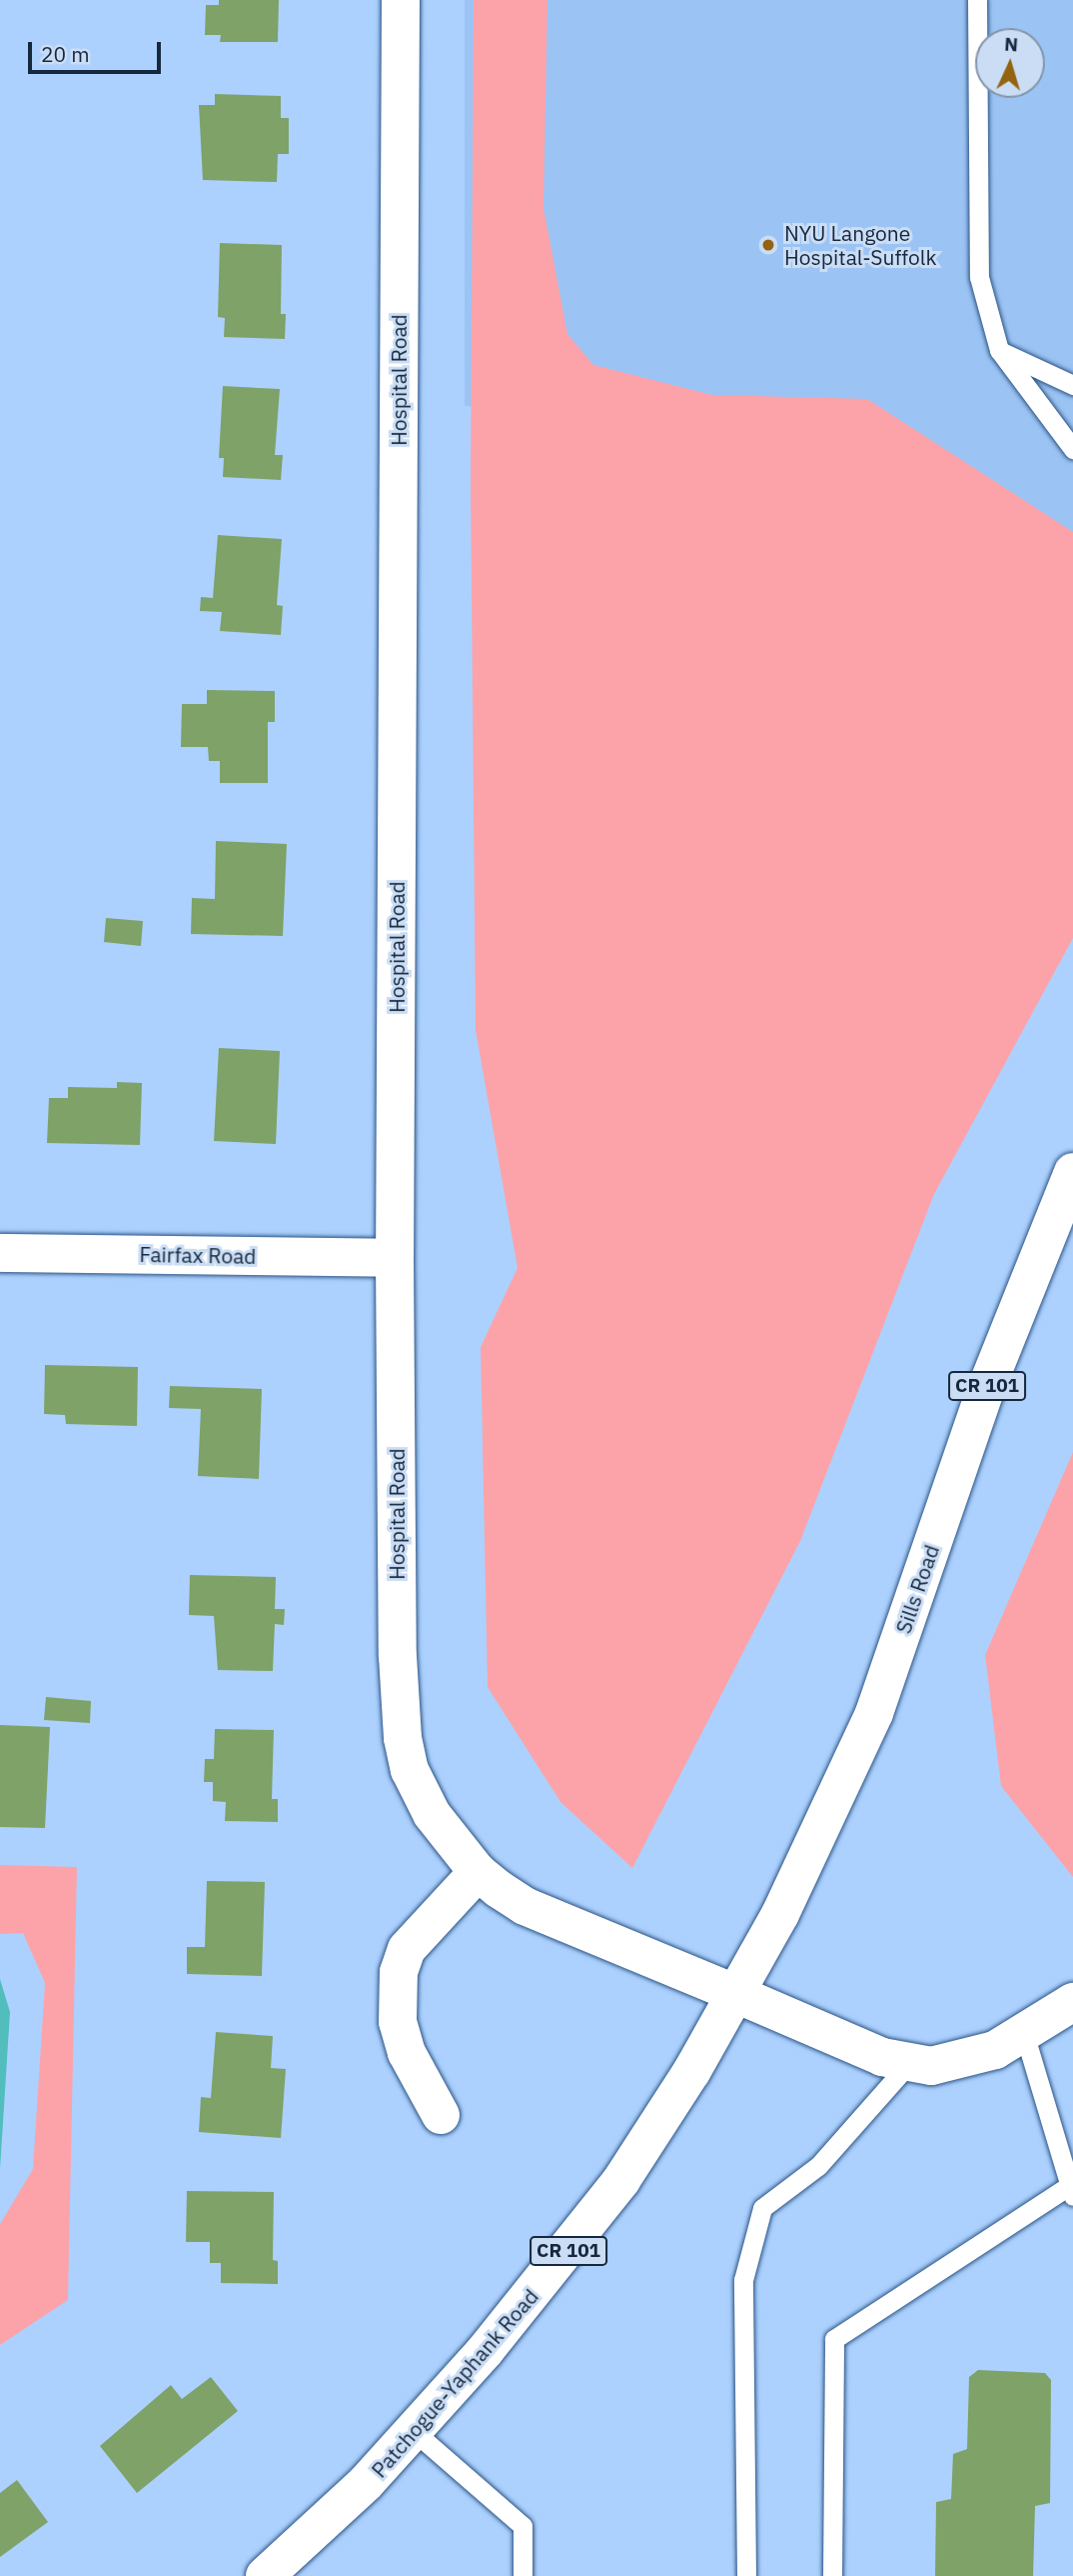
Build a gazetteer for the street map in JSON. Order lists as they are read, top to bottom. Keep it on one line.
{"streets":{"street":["Hospital Road","Fairfax Road","CR 101","Sills Road","Patchogue-Yaphank Road"]},"crossings":[["Hospital Road","Fairfax Road"],["Hospital Road","Sills Road"],["Hospital Road","Patchogue-Yaphank Road"],["Sills Road","Patchogue-Yaphank Road"]],"places":["NYU Langone Hospital-Suffolk"],"scale_bar":"20 m","north":"top"}
